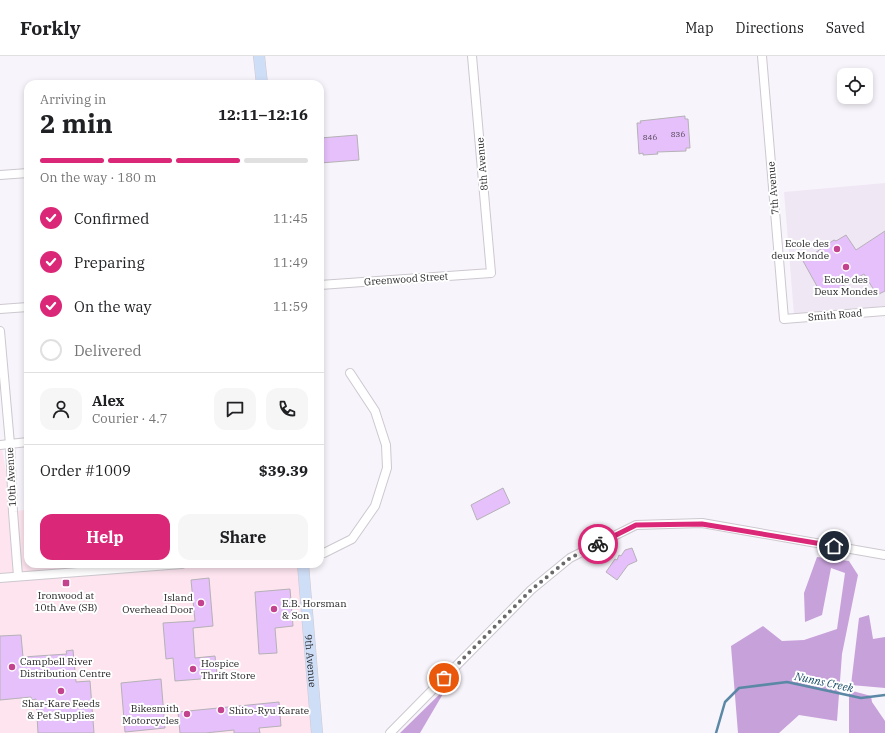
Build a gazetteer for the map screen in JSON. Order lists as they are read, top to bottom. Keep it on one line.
{"streets":{"main road":["9th Avenue"],"street":["8th Avenue","7th Avenue","Greenwood Street","Smith Road","10th Avenue"]},"crossings":[["8th Avenue","Greenwood Street"],["7th Avenue","Smith Road"]],"water":["Nunns Creek"],"places":{"other":["Ecole des deux Monde","Ecole des Deux Mondes","Island Overhead Door","E.B. Horsman & Son","Campbell River Distribution Centre","Hospice Thrift Store","Shar-Kare Feeds & Pet Supplies","Shito-Ryu Karate","Bikesmith Motorcycles"],"transit":["Ironwood at 10th Ave (SB)"]},"house_numbers":["836","846"],"page":{"header":"Forkly","nav":["Map","Directions","Saved"],"heading":["2 min","Arriving in","12:11–12:16"],"panel":["Alex","Courier · 4.7","Order #1009","$39.39"],"bar":"On the way · 180 m","list":[["Confirmed","11:45"],["Preparing","11:49"],["On the way","11:59"],"Delivered"],"buttons":["Help","Share"]}}
